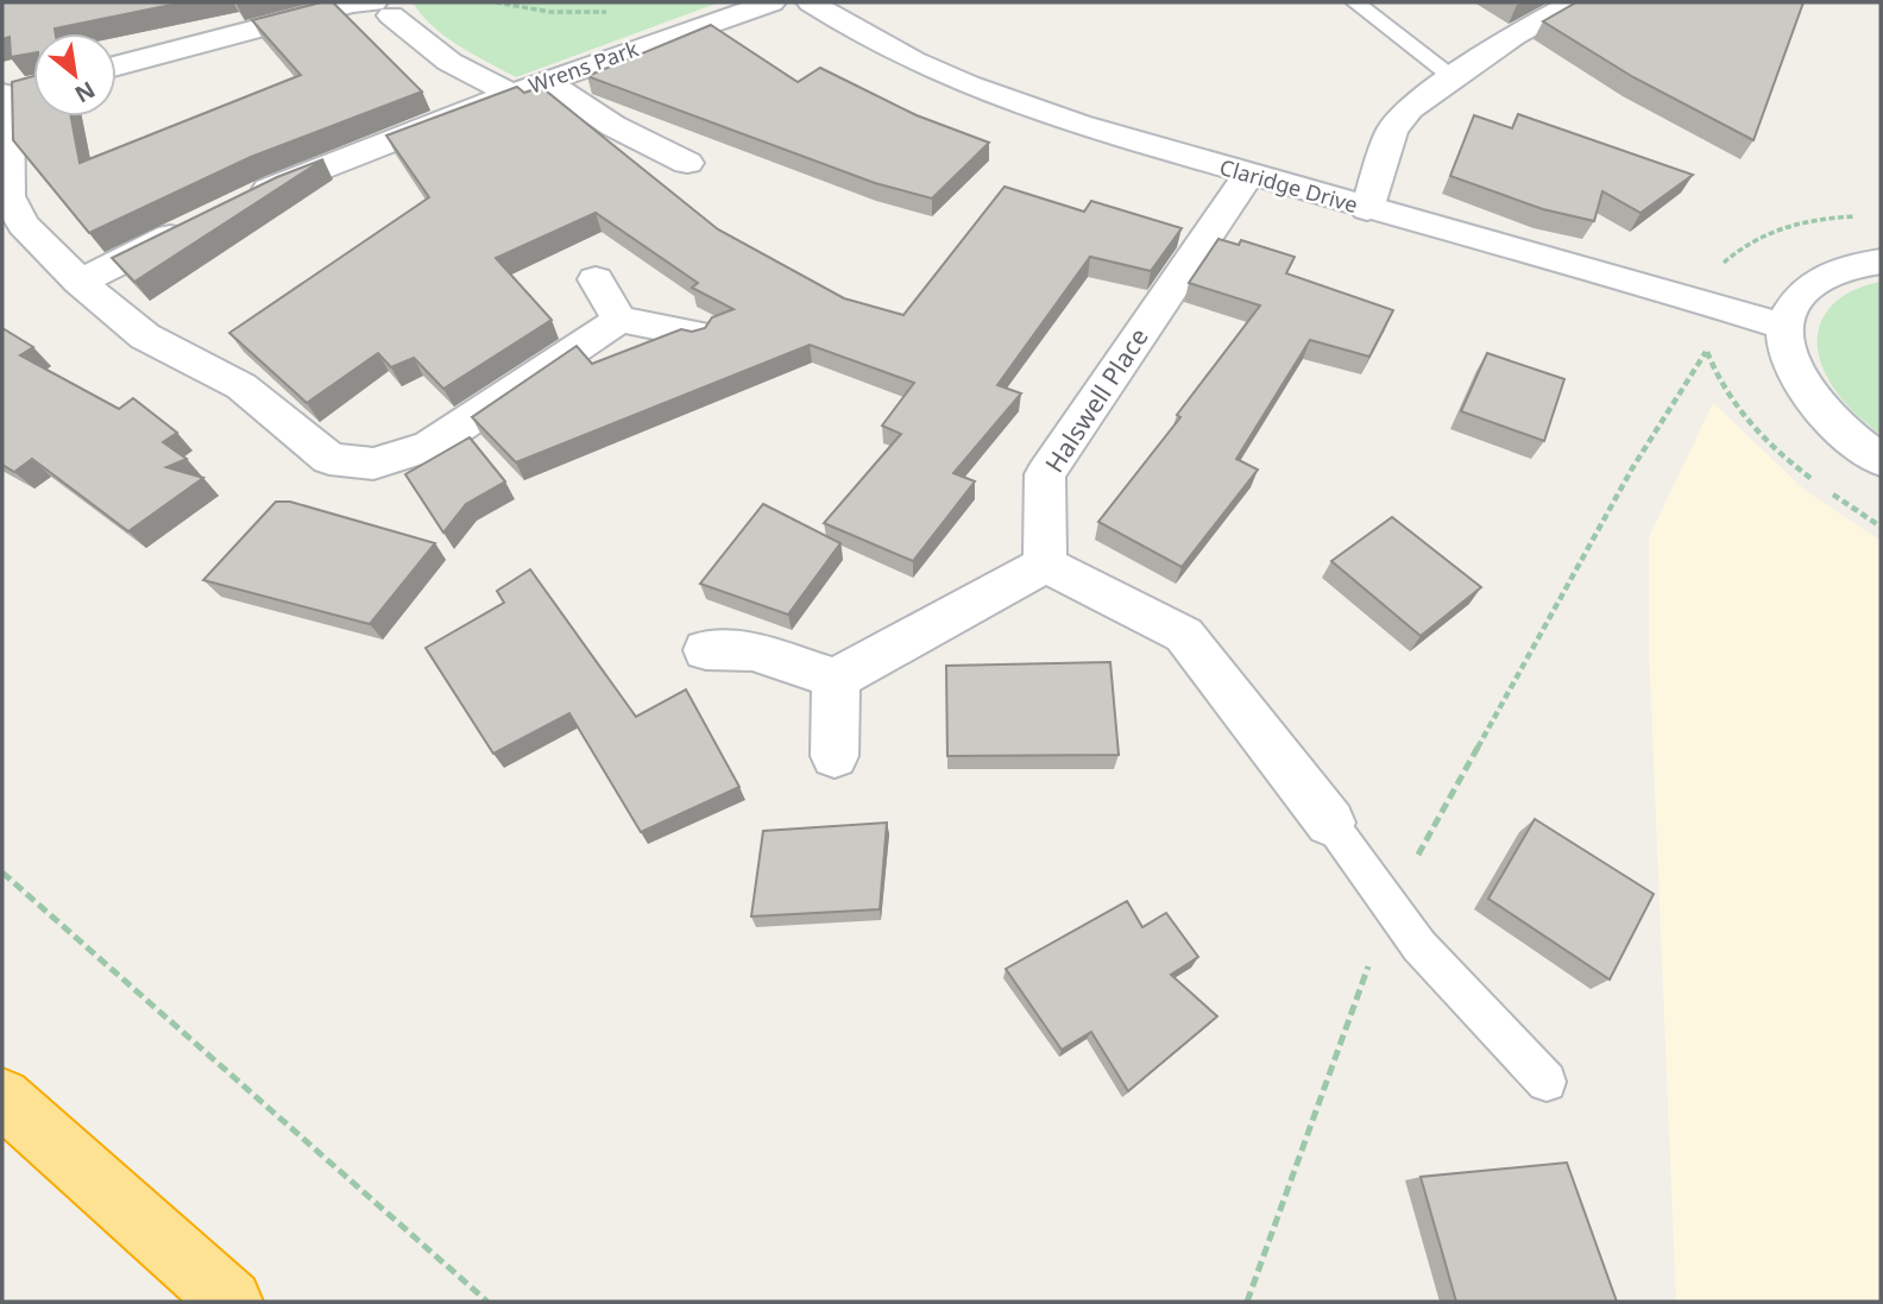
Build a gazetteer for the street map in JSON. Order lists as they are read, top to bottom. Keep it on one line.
{"streets":{"street":["Wrens Park","Claridge Drive","Halswell Place"]},"crossings":[["Claridge Drive","Halswell Place"]],"north":"bottom right"}
